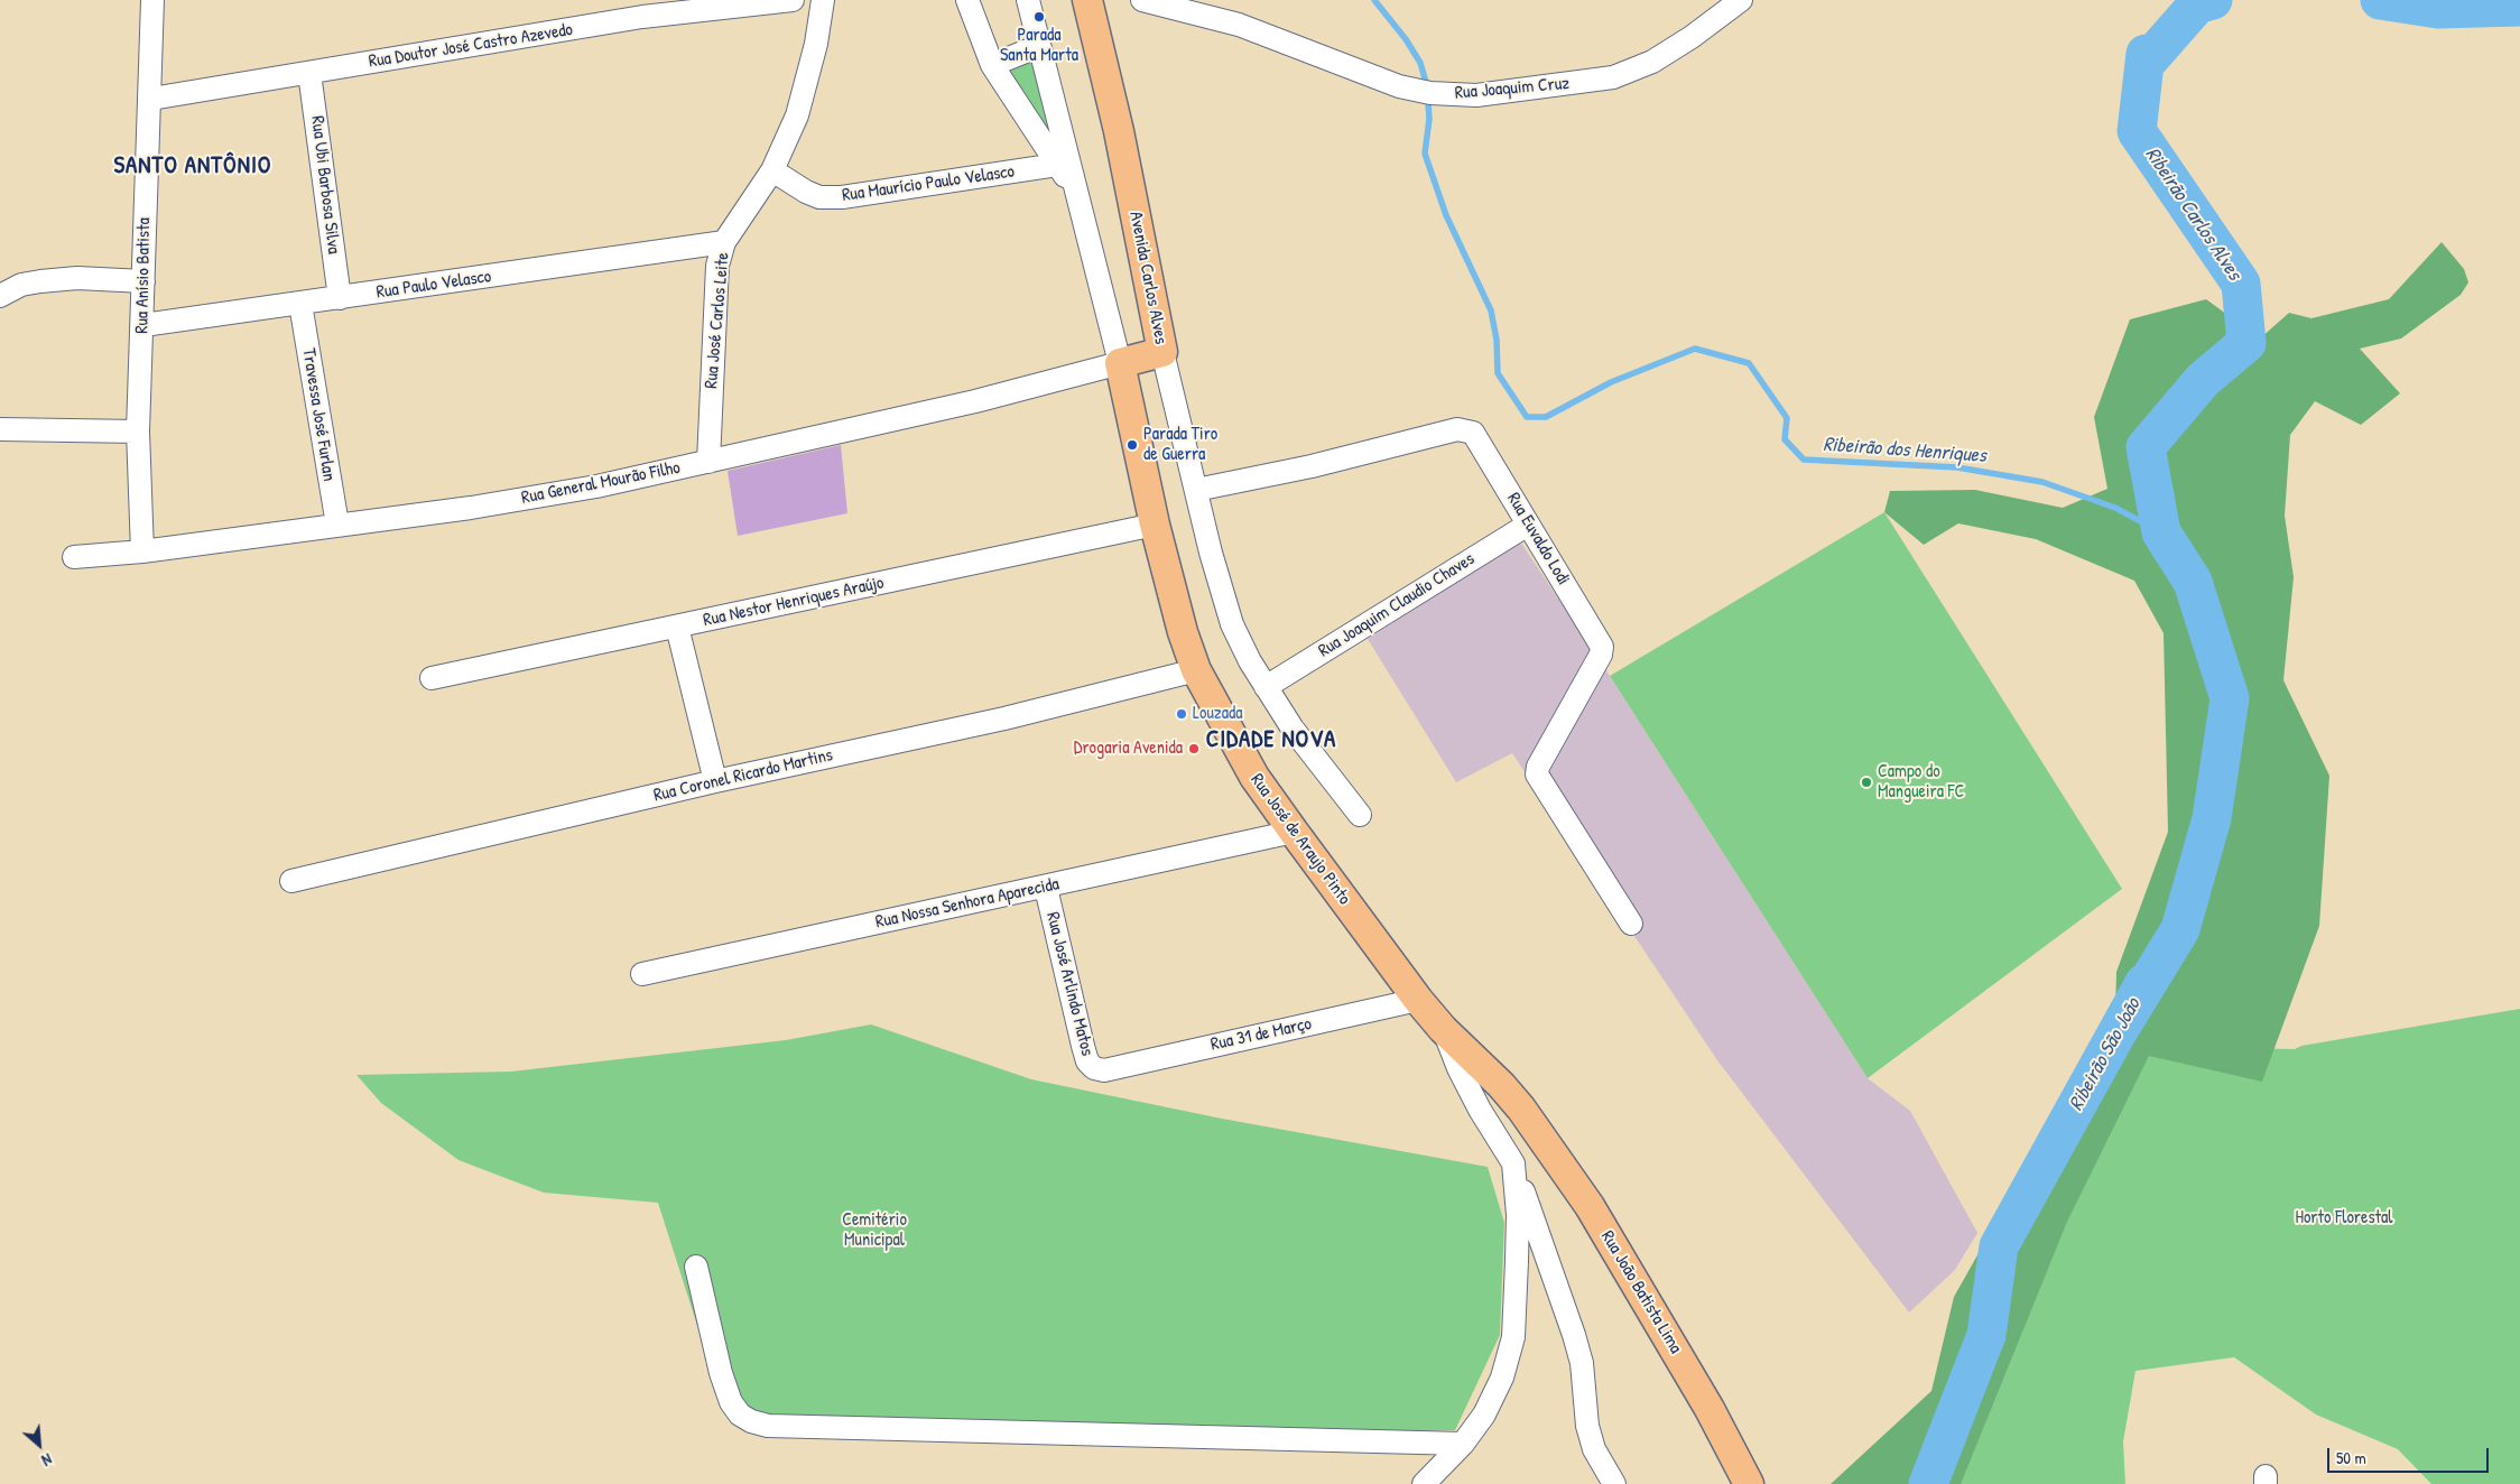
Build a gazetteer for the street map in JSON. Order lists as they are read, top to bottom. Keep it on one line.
{"streets":{"main road":["Avenida Carlos Alves","Rua José de Araujo Pinto","Rua João Batista Lima"],"street":["Rua Doutor José Castro Azevedo","Rua Joaquim Cruz","Rua Maurício Paulo Velasco","Rua Ubi Barbosa Silva","Rua Anísio Batista","Rua Paulo Velasco","Rua José Carlos Leite","Travessa José Furlan","Rua General Mourão Filho","Rua Euvaldo Lodi","Rua Nestor Henriques Araújo","Rua Joaquim Claudio Chaves","Rua Coronel Ricardo Martins","Rua Nossa Senhora Aparecida","Rua José Arlindo Matos","Rua 31 de Março"]},"crossings":[["Rua Doutor José Castro Azevedo","Rua Ubi Barbosa Silva"],["Rua Doutor José Castro Azevedo","Rua Anísio Batista"],["Rua Maurício Paulo Velasco","Rua José Carlos Leite"],["Rua Ubi Barbosa Silva","Rua Paulo Velasco"],["Rua Anísio Batista","Rua Paulo Velasco"],["Rua Anísio Batista","Rua General Mourão Filho"],["Avenida Carlos Alves","Rua General Mourão Filho"],["Avenida Carlos Alves","Rua José de Araujo Pinto"],["Rua Paulo Velasco","Rua José Carlos Leite"],["Rua Paulo Velasco","Travessa José Furlan"],["Rua José Carlos Leite","Rua General Mourão Filho"],["Travessa José Furlan","Rua General Mourão Filho"],["Rua General Mourão Filho","Rua José de Araujo Pinto"],["Rua Euvaldo Lodi","Rua Joaquim Claudio Chaves"],["Rua Nestor Henriques Araújo","Rua José de Araujo Pinto"],["Rua Coronel Ricardo Martins","Rua José de Araujo Pinto"],["Rua José de Araujo Pinto","Rua Nossa Senhora Aparecida"],["Rua José de Araujo Pinto","Rua 31 de Março"],["Rua José de Araujo Pinto","Rua João Batista Lima"],["Rua Nossa Senhora Aparecida","Rua José Arlindo Matos"],["Rua José Arlindo Matos","Rua 31 de Março"]],"districts":["SANTO ANTÔNIO","CIDADE NOVA"],"water":["Ribeirão Carlos Alves","Ribeirão dos Henriques","Ribeirão São João"],"parks":["Horto Florestal","Cemitério Municipal"],"places":["Parada Santa Marta","Parada Tiro de Guerra","Louzada","Drogaria Avenida","Campo do Mangueira FC"],"scale_bar":"50 m","north":"bottom right"}
